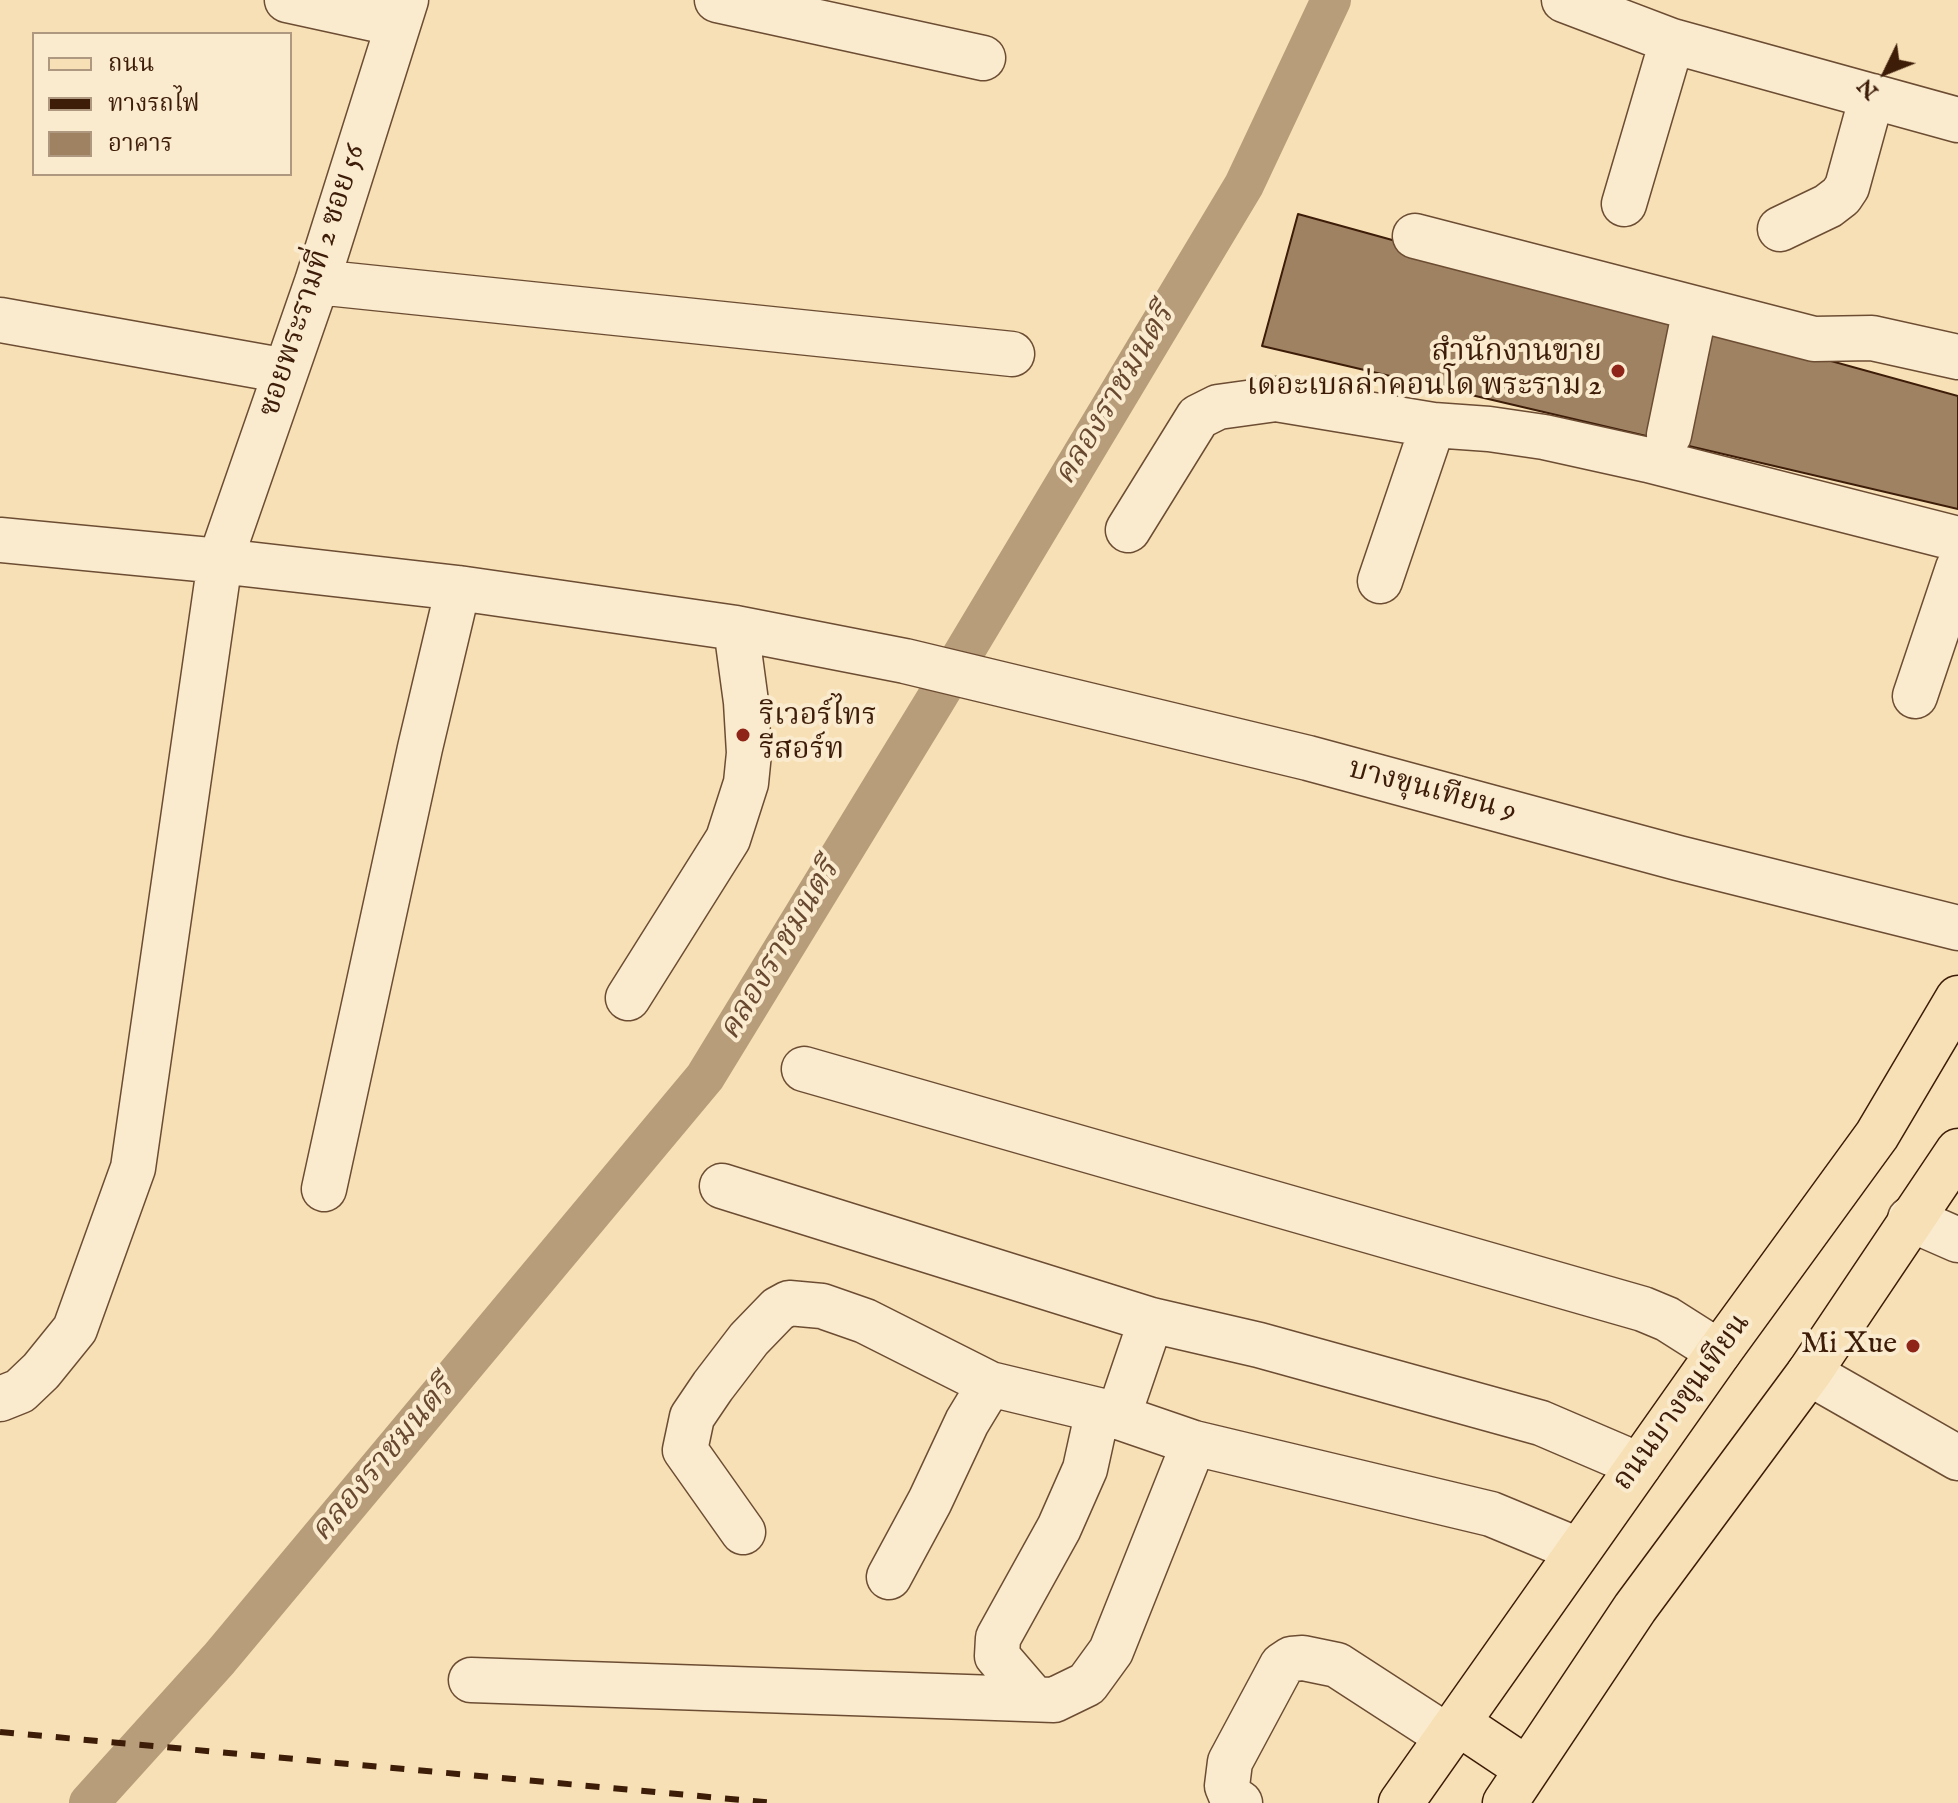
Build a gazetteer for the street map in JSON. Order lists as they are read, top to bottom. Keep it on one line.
{"streets":{"main road":["ถนนบางขุนเทียน"],"street":["ซอยพระรามที่ 2 ซอย 56","บางขุนเทียน 9"]},"crossings":[["ซอยพระรามที่ 2 ซอย 56","บางขุนเทียน 9"]],"water":["คลองราชมนตรี"],"places":["สำนักงานขาย เดอะเบลล่าคอนโด พระราม 2","ริเวอร์ไทร รีสอร์ท","Mi Xue"],"legend":["ถนน","ทางรถไฟ","อาคาร"],"north":"bottom left"}
